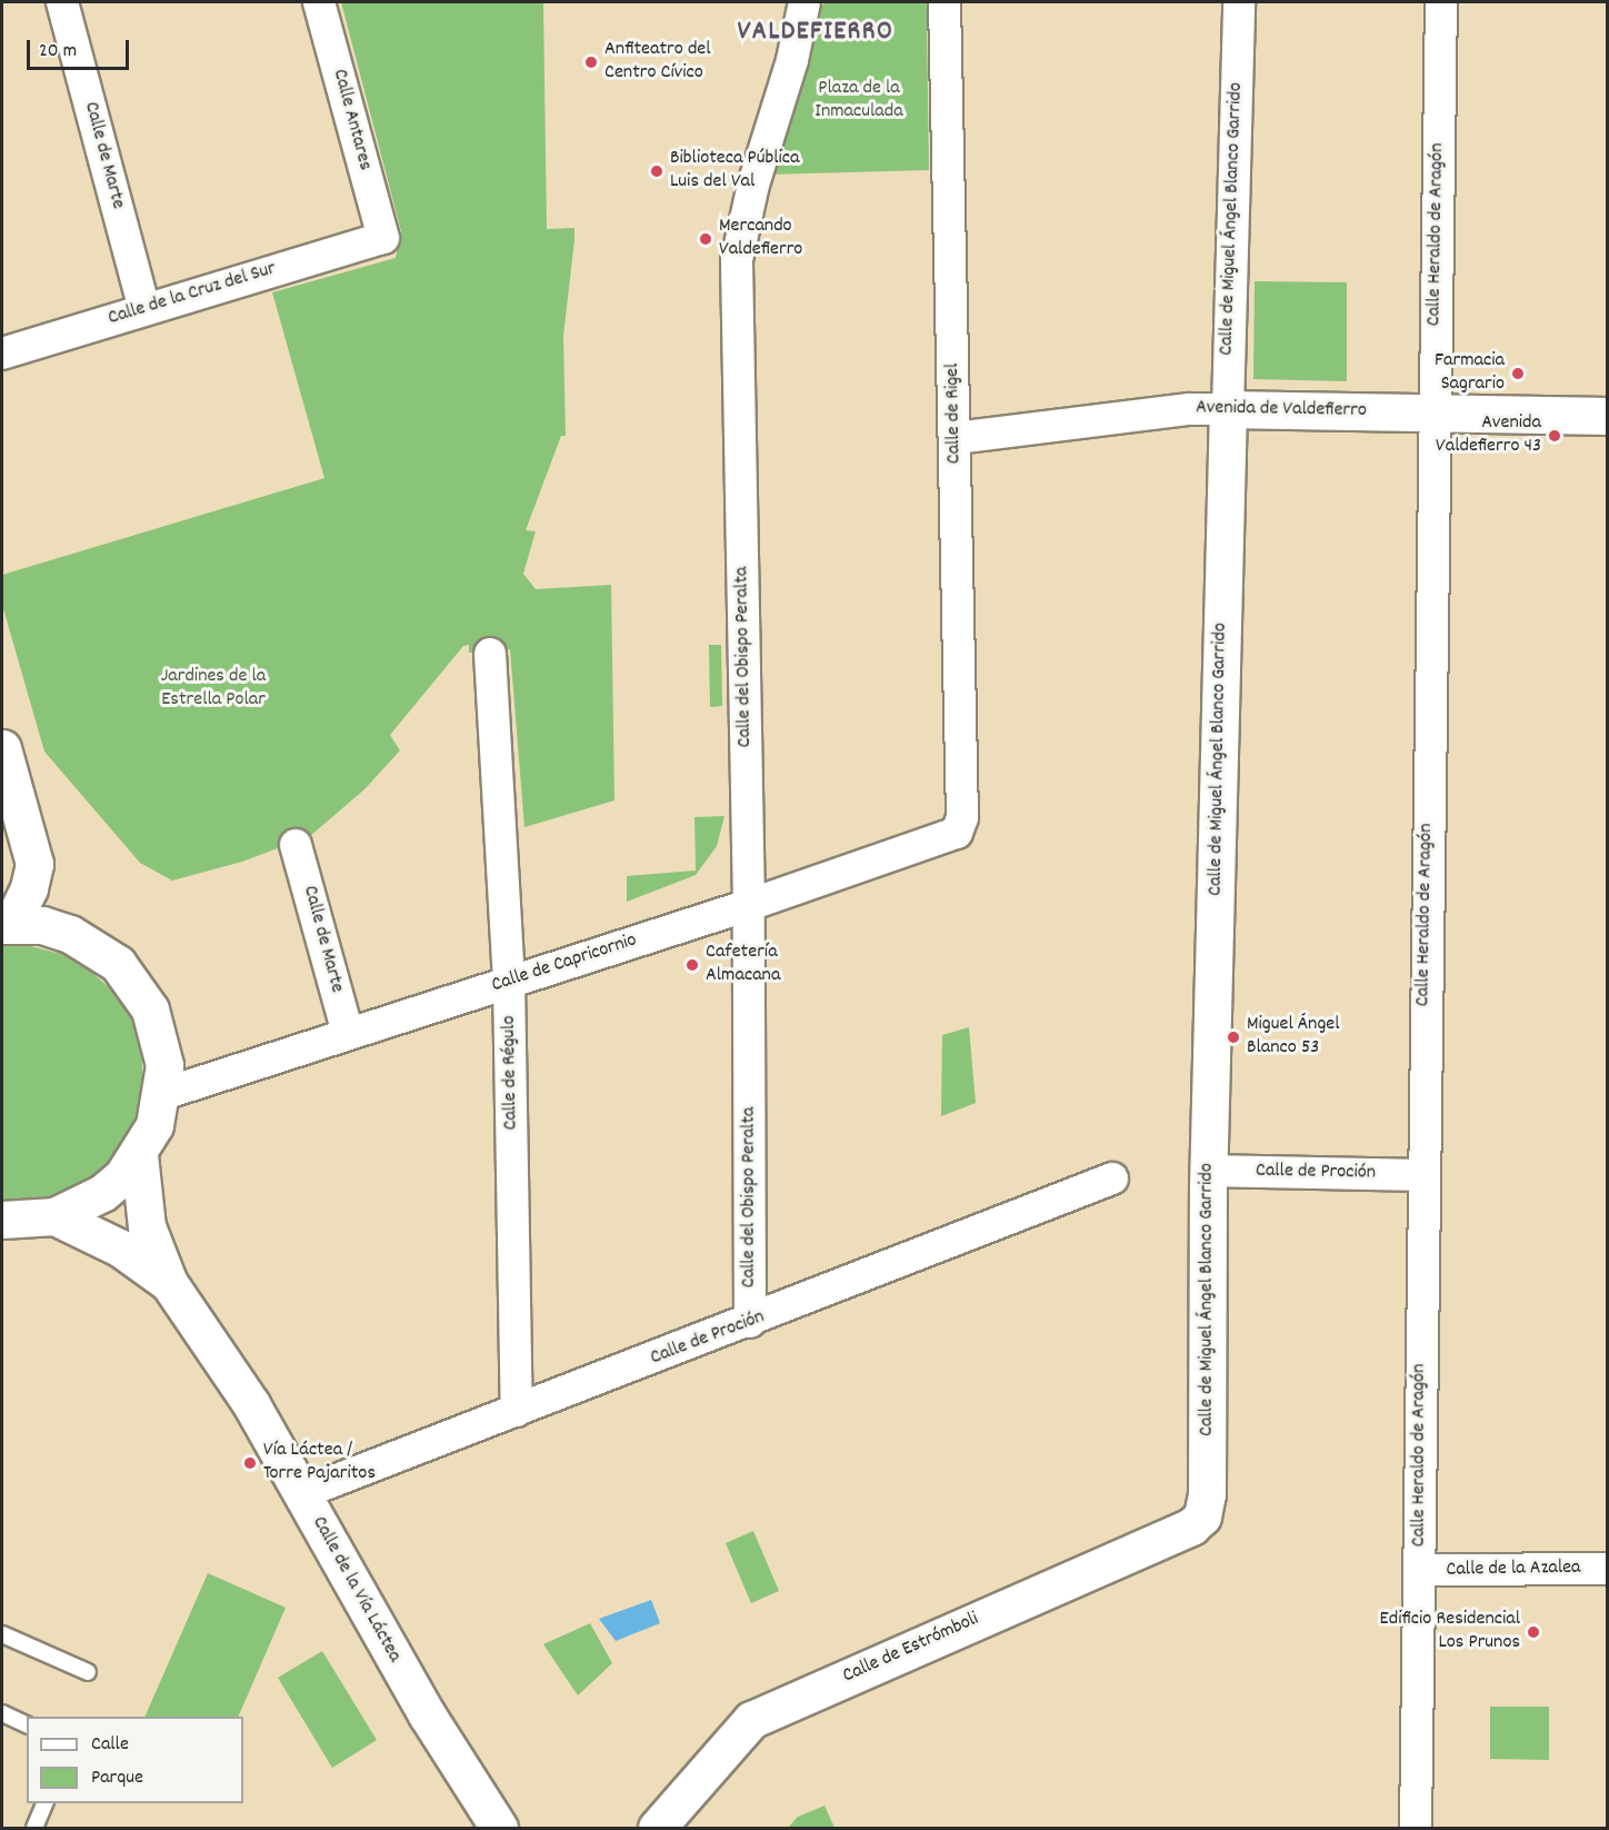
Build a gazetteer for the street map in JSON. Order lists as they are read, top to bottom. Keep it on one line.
{"streets":{"street":["Calle Antares","Calle de Marte","Calle de Miguel Ángel Blanco Garrido","Calle Heraldo de Aragón","Calle de la Cruz del Sur","Avenida de Valdefierro","Calle de Rigel","Calle del Obispo Peralta","Calle de Capricornio","Calle de Régulo","Calle de Proción","Calle de la Azalea","Calle de la Vía Láctea","Calle de Estrómboli"]},"crossings":[["Calle Antares","Calle de la Cruz del Sur"],["Calle de Marte","Calle de la Cruz del Sur"],["Calle de Marte","Calle de Capricornio"],["Calle de Miguel Ángel Blanco Garrido","Avenida de Valdefierro"],["Calle de Miguel Ángel Blanco Garrido","Calle de Proción"],["Calle de Miguel Ángel Blanco Garrido","Calle de Estrómboli"],["Calle Heraldo de Aragón","Avenida de Valdefierro"],["Calle Heraldo de Aragón","Calle de Proción"],["Calle Heraldo de Aragón","Calle de la Azalea"],["Avenida de Valdefierro","Calle de Rigel"],["Calle de Rigel","Calle de Capricornio"],["Calle del Obispo Peralta","Calle de Capricornio"],["Calle del Obispo Peralta","Calle de Proción"],["Calle de Capricornio","Calle de Régulo"],["Calle de Régulo","Calle de Proción"],["Calle de Proción","Calle de la Vía Láctea"]],"districts":["VALDEFIERRO"],"parks":["Plaza de la Inmaculada","Jardines de la Estrella Polar"],"places":["Anfiteatro del Centro Cívico","Biblioteca Pública Luis del Val","Mercando Valdefierro","Farmacia Sagrario","Avenida Valdefierro 43","Cafetería Almacana","Miguel Ángel Blanco 53","Vía Láctea / Torre Pajaritos","Edificio Residencial Los Prunos"],"legend":["Calle","Parque"],"scale_bar":"20 m"}
